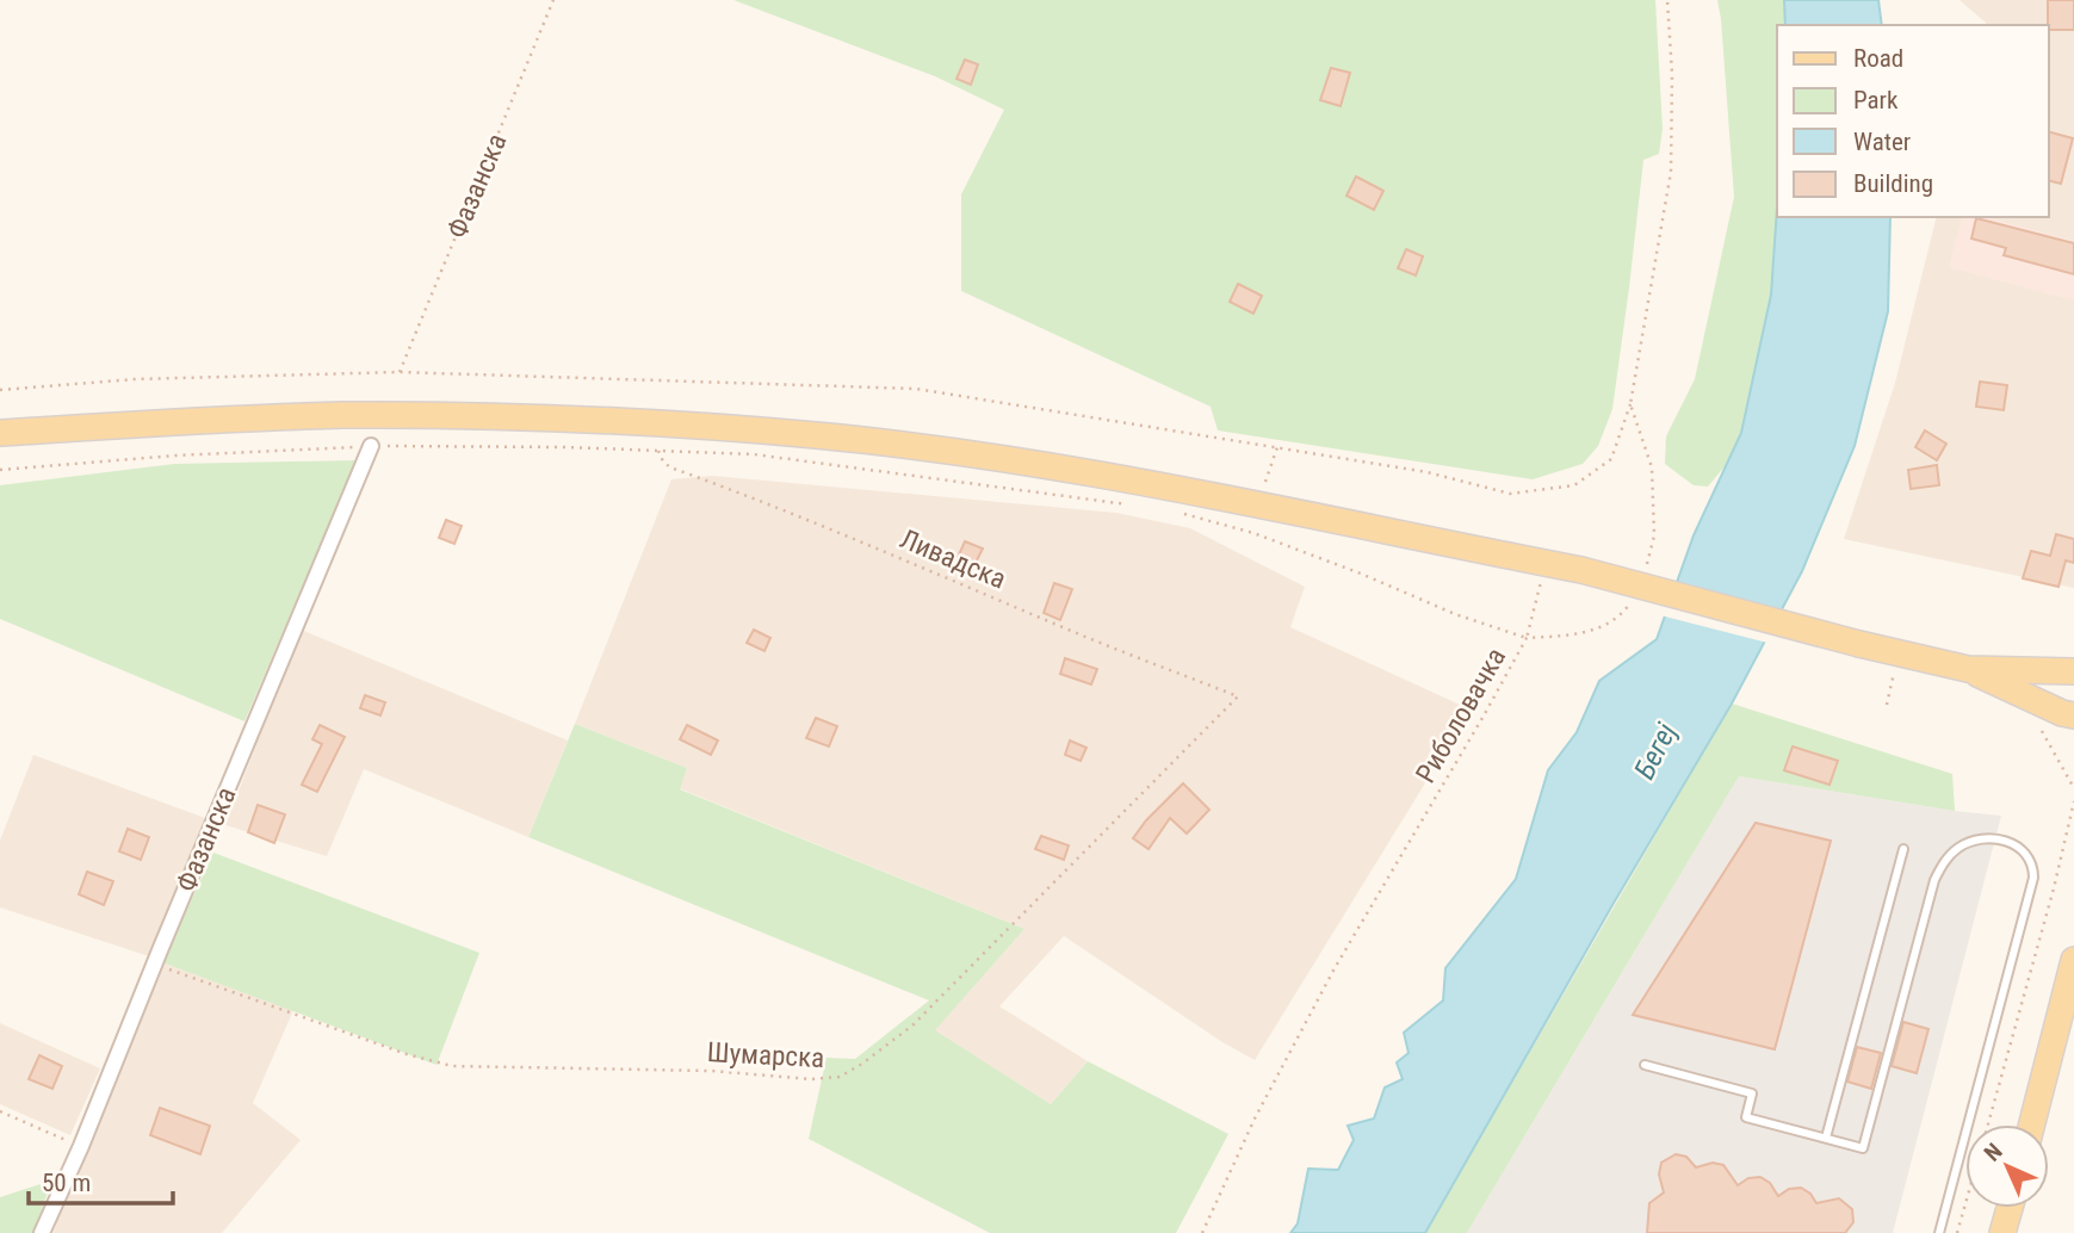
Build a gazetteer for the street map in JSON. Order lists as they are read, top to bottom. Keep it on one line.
{"streets":{"street":["Фазанска"],"path":["Ливадска","Риболовачка","Шумарска"]},"crossings":[["Фазанска","Шумарска"],["Ливадска","Шумарска"]],"water":["Бегеј"],"legend":["Road","Park","Water","Building"],"scale_bar":"50 m","north":"top left"}
